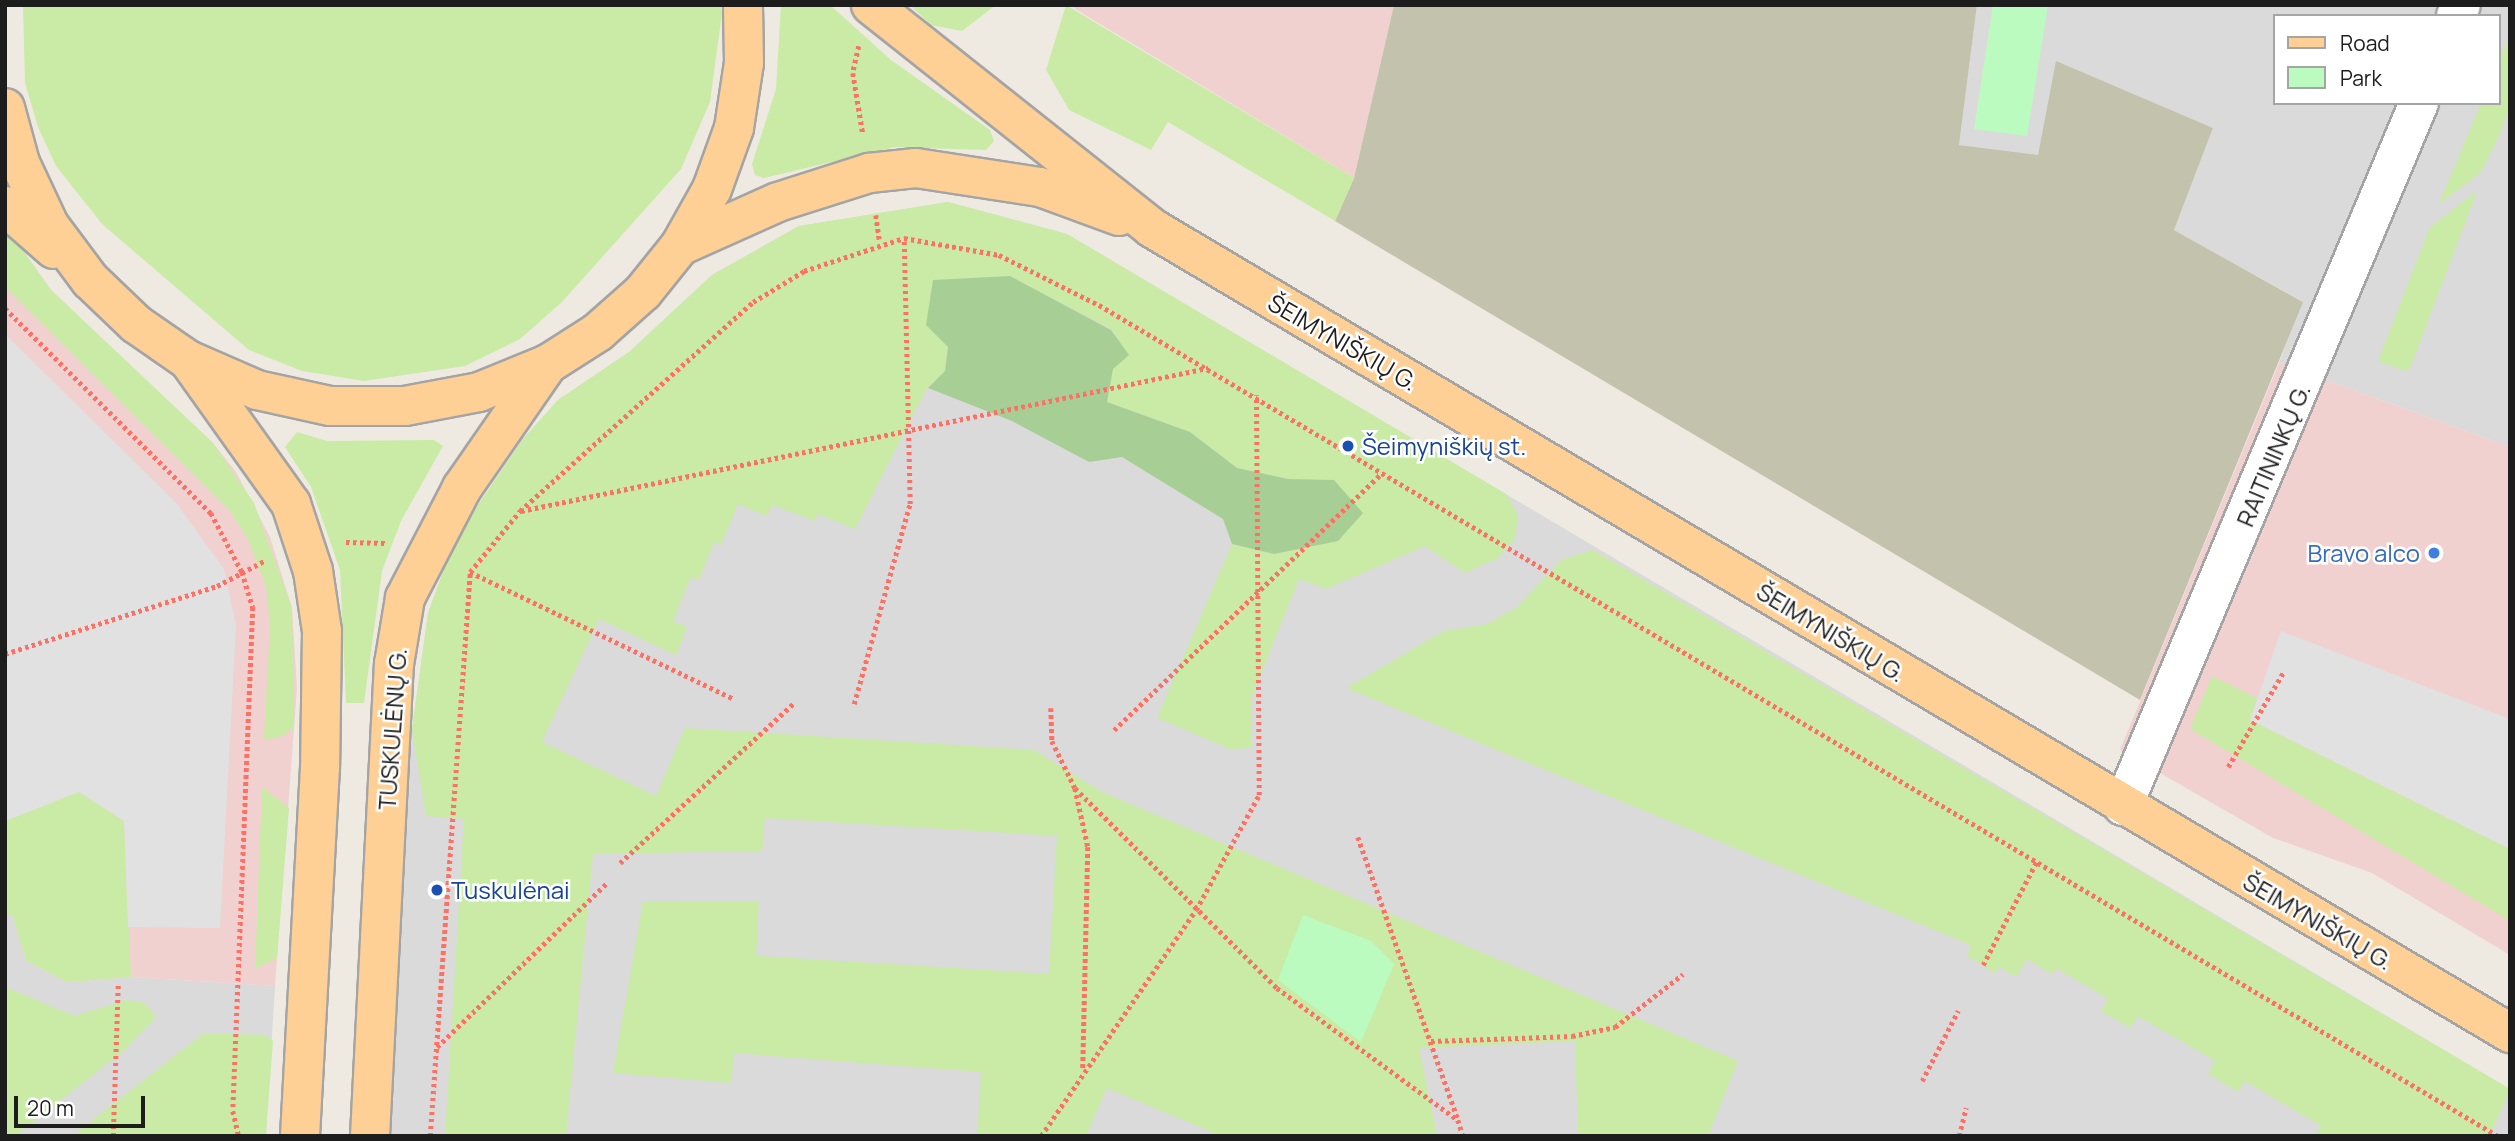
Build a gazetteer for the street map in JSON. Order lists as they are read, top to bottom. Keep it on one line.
{"streets":{"main road":["ŠEIMYNIŠKIŲ G.","TUSKULĖNŲ G."],"street":["RAITININKŲ G."]},"crossings":[["ŠEIMYNIŠKIŲ G.","RAITININKŲ G."]],"places":["Šeimyniškių st.","Bravo alco","Tuskulėnai"],"legend":["Road","Park"],"scale_bar":"20 m"}
